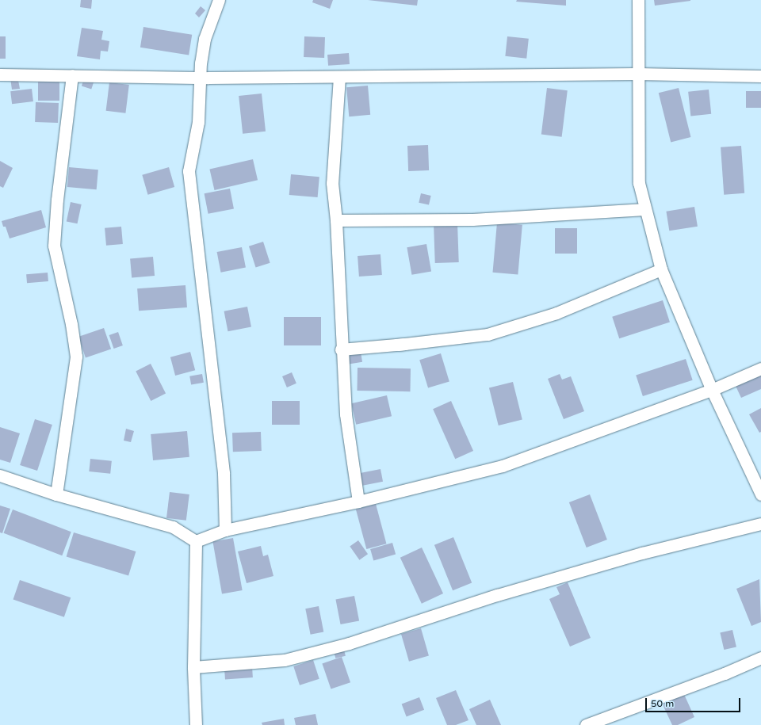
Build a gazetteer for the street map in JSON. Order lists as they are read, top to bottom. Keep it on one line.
{"scale_bar":"50 m"}
